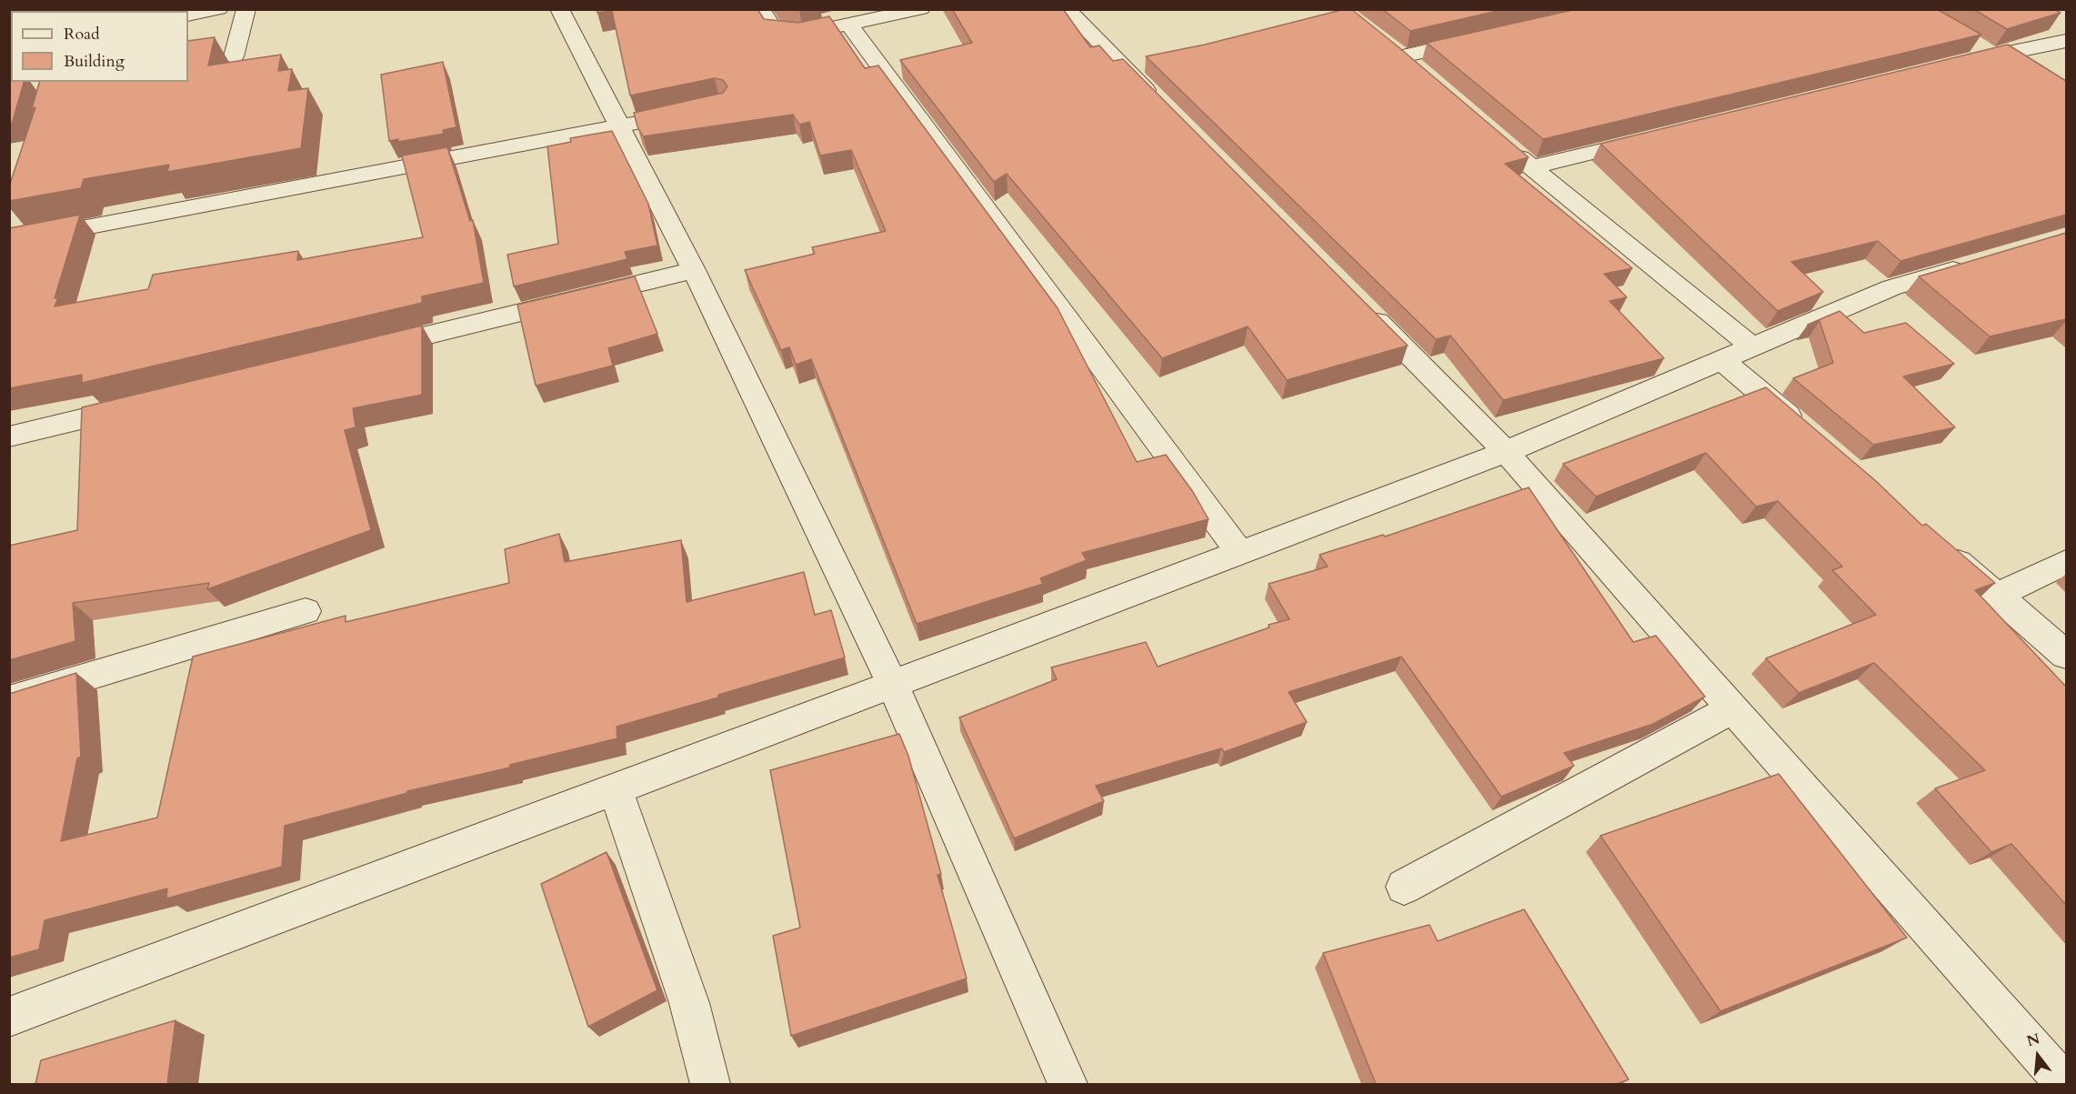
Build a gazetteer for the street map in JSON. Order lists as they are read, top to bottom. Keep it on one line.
{"legend":["Road","Building"],"north":"top"}
